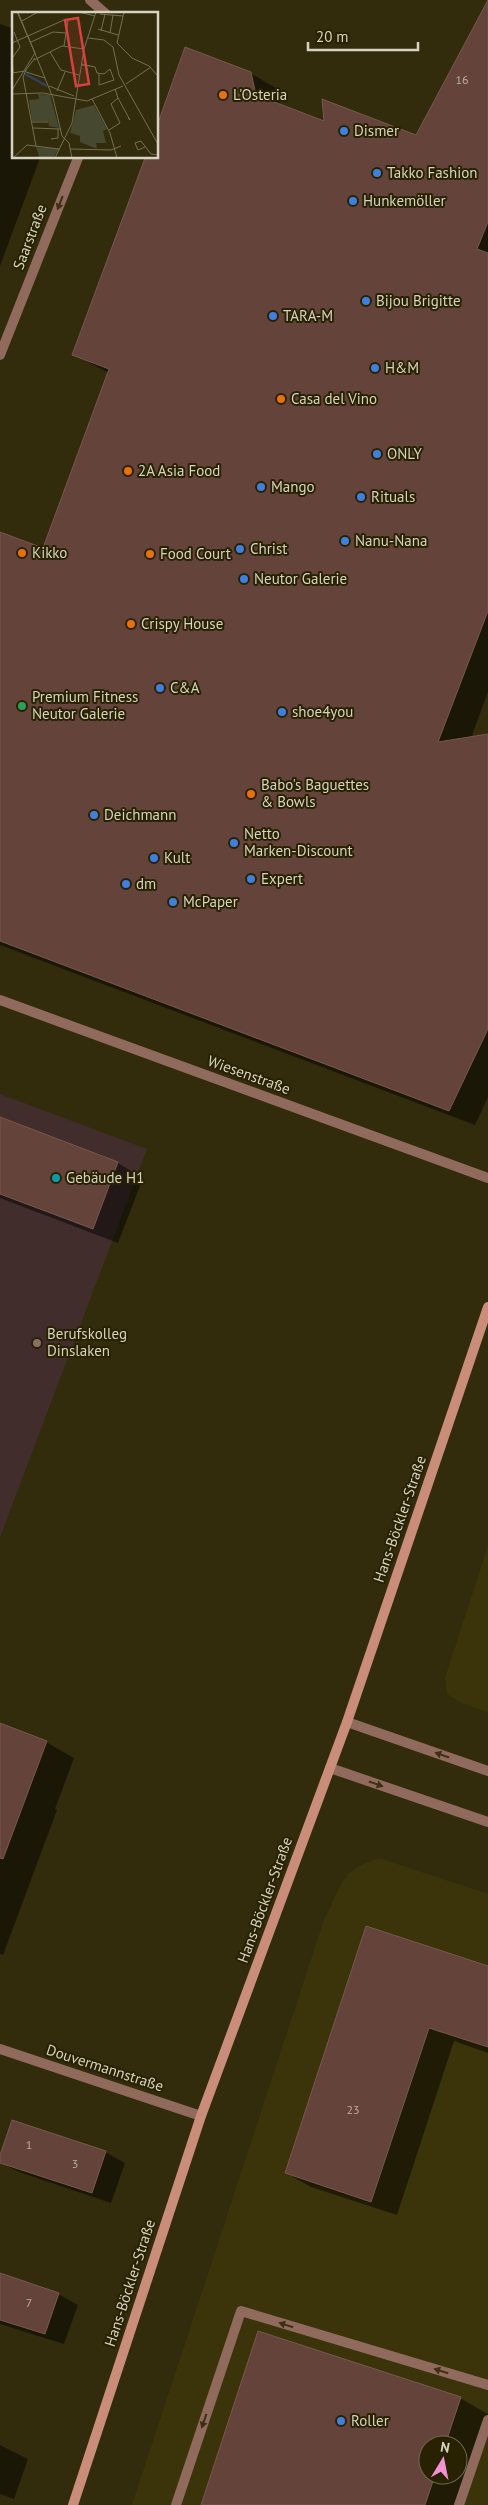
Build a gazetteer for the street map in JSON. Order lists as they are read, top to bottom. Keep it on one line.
{"streets":{"main road":["Hans-Böckler-Straße"],"street":["Saarstraße","Wiesenstraße","Douvermannstraße"]},"crossings":[["Hans-Böckler-Straße","Douvermannstraße"]],"one_way":["Saarstraße"],"places":["L'Osteria","Dismer","Takko Fashion","Hunkemöller","Bijou Brigitte","TARA-M","H&M","Casa del Vino","ONLY","2A Asia Food","Mango","Rituals","Nanu-Nana","Christ","Kikko","Food Court","Neutor Galerie","Crispy House","C&A","Premium Fitness Neutor Galerie","shoe4you","Babo's Baguettes & Bowls","Deichmann","Netto Marken-Discount","Kult","Expert","dm","McPaper","Gebäude H1","Berufskolleg Dinslaken","Roller"],"house_numbers":["16","23","1","3","7"],"scale_bar":"20 m","north":"top"}
